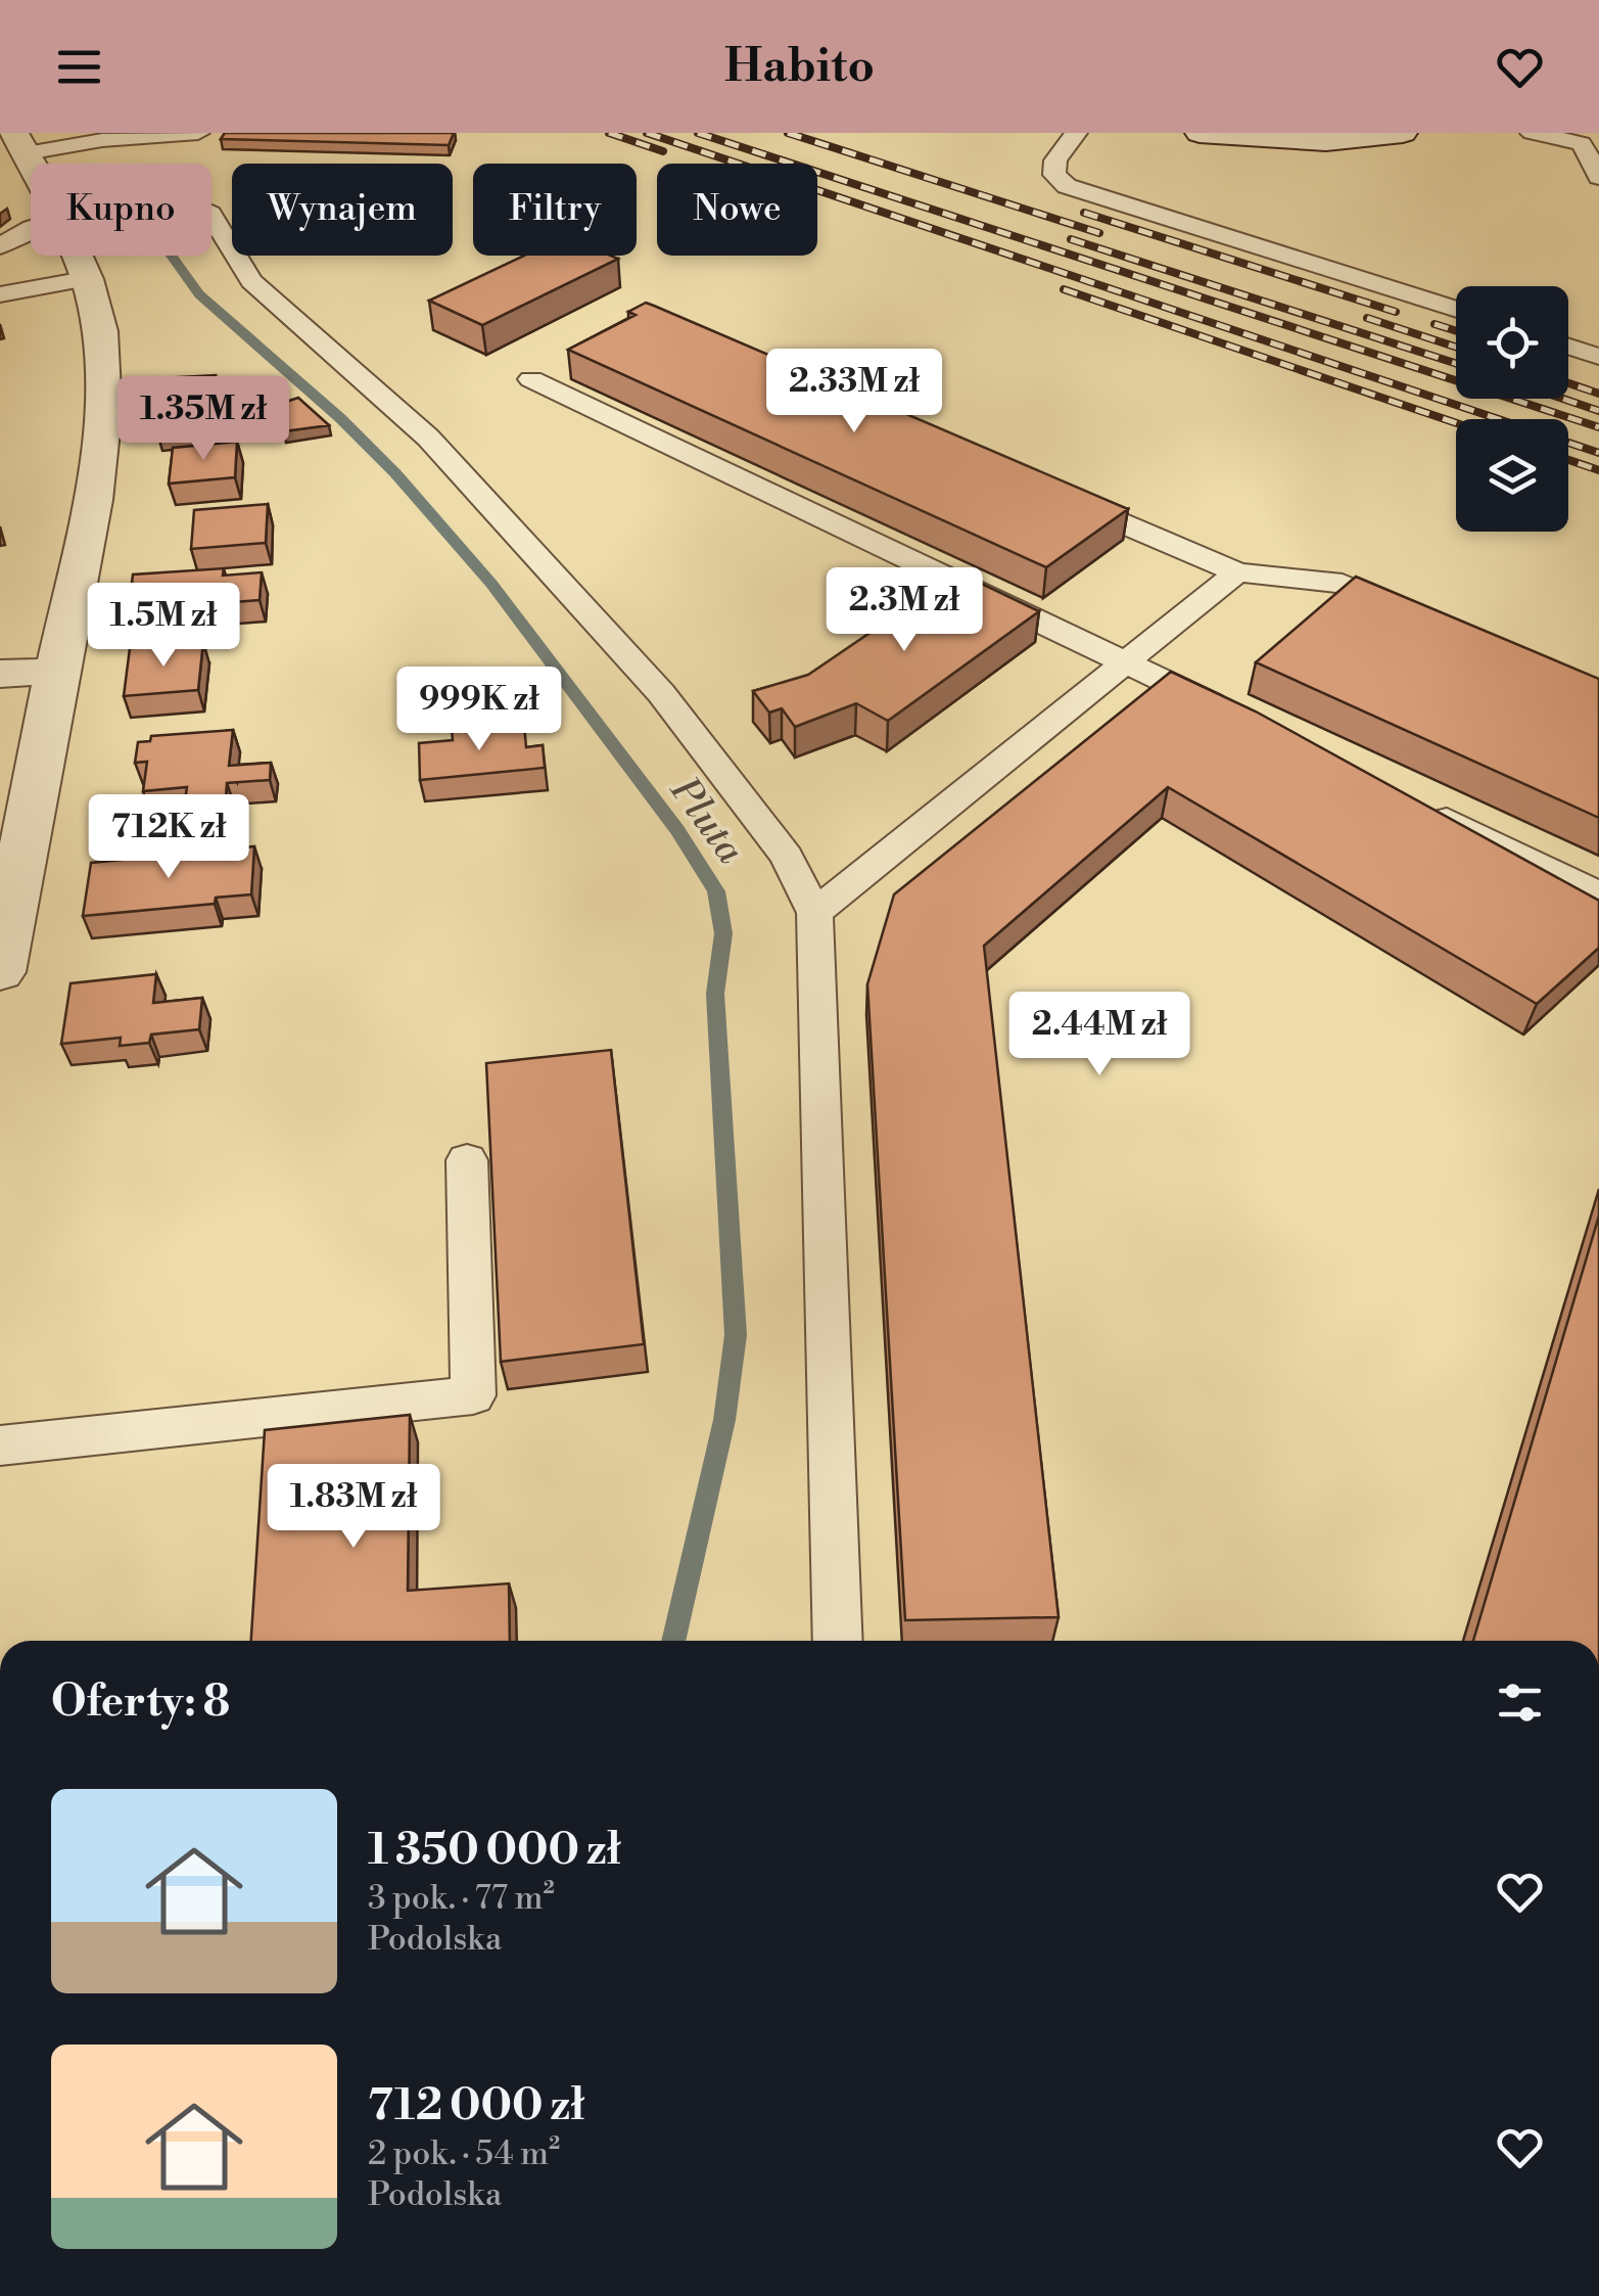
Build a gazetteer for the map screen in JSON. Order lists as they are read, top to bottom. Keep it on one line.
{"water":["Pluta"],"page":{"header":"Habito","chip":["Kupno","Wynajem","Filtry","Nowe"],"price":["2.33M zł","1.35M zł","2.3M zł","1.5M zł","999K zł","712K zł","2.44M zł","1.83M zł"],"heading":"Oferty: 8","list":[{"name":"1 350 000 zł","note":"3 pok. · 77 m² · Podolska"},{"name":"712 000 zł","note":"2 pok. · 54 m² · Podolska"}]}}
